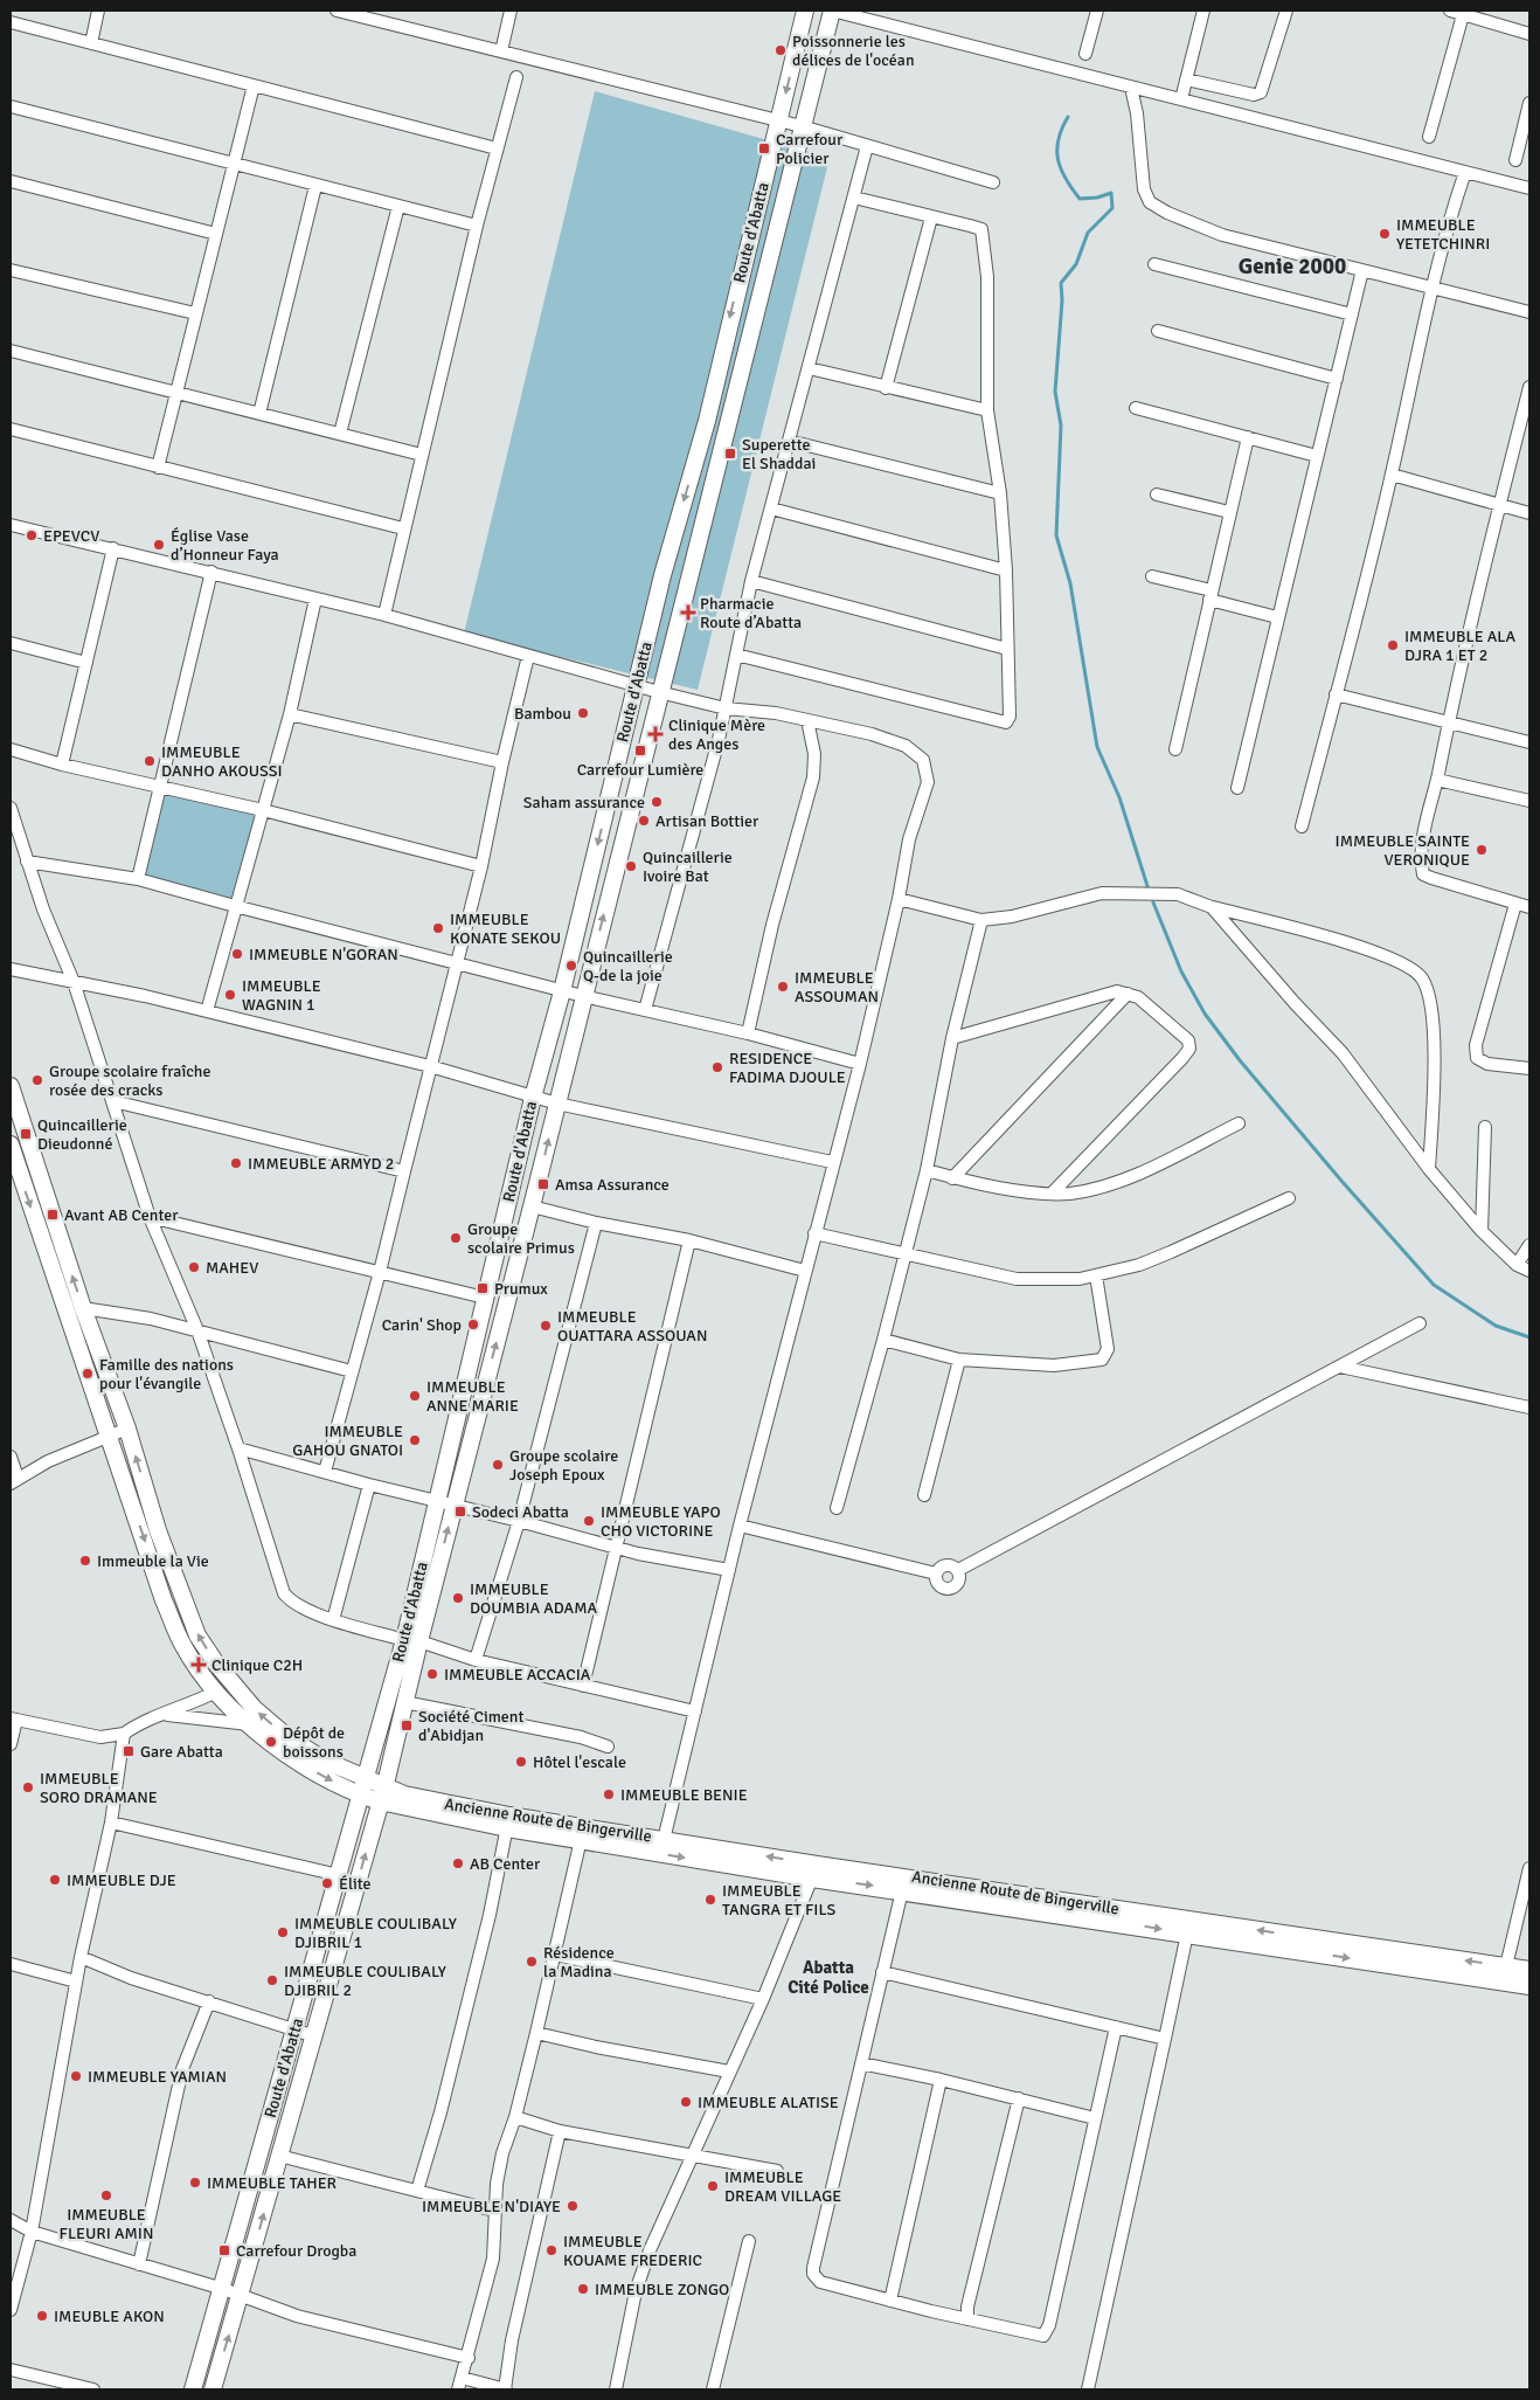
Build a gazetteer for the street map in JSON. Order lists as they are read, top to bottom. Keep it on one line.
{"streets":{"street":["Route d'Abatta","Ancienne Route de Bingerville"]},"crossings":[["Route d'Abatta","Ancienne Route de Bingerville"]],"districts":["Genie 2000","Abatta Cité Police"],"places":{"other":["Poissonnerie les délices de l'océan","IMMEUBLE YETETCHINRI","EPEVCV","Église Vase d’Honneur Faya","IMMEUBLE ALA DJRA 1 ET 2","Bambou","IMMEUBLE DANHO AKOUSSI","Saham assurance","Artisan Bottier","IMMEUBLE SAINTE VERONIQUE","Quincaillerie Ivoire Bat","IMMEUBLE KONATE SEKOU","IMMEUBLE N'GORAN","Quincaillerie Q-de la joie","IMMEUBLE ASSOUMAN","IMMEUBLE WAGNIN 1","RESIDENCE FADIMA DJOULE","Groupe scolaire fraîche rosée des cracks","IMMEUBLE ARMYD 2","Groupe scolaire Primus","MAHEV","Carin' Shop","IMMEUBLE OUATTARA ASSOUAN","Famille des nations pour l'évangile","IMMEUBLE ANNE MARIE","IMMEUBLE GAHOU GNATOI","Groupe scolaire Joseph Epoux","IMMEUBLE YAPO CHO VICTORINE","Immeuble la Vie","IMMEUBLE DOUMBIA ADAMA","IMMEUBLE ACCACIA","Dépôt de boissons","Hôtel l'escale","IMMEUBLE SORO DRAMANE","IMMEUBLE BENIE","AB Center","IMMEUBLE DJE","Élite","IMMEUBLE TANGRA ET FILS","IMMEUBLE COULIBALY DJIBRIL 1","Résidence la Madina","IMMEUBLE COULIBALY DJIBRIL 2","IMMEUBLE YAMIAN","IMMEUBLE ALATISE","IMMEUBLE TAHER","IMMEUBLE DREAM VILLAGE","IMMEUBLE FLEURI AMIN","IMMEUBLE N'DIAYE","IMMEUBLE KOUAME FREDERIC","IMMEUBLE ZONGO","IMEUBLE AKON"],"transit":["Carrefour Policier","Superette El Shaddai","Carrefour Lumière","Quincaillerie Dieudonné","Amsa Assurance","Avant AB Center","Prumux","Sodeci Abatta","Société Ciment d'Abidjan","Gare Abatta","Carrefour Drogba"],"health":["Pharmacie Route d’Abatta","Clinique Mère des Anges","Clinique C2H"]}}
